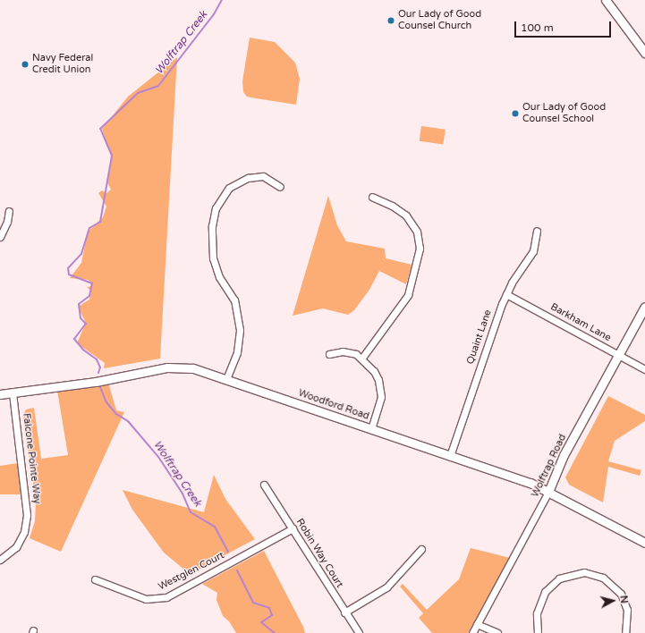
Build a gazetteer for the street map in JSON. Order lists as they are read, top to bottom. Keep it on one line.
{"streets":{"street":["Barkham Lane","Quaint Lane","Woodford Road","Falcone Pointe Way","Wolftrap Road","Robin Way Court","Westglen Court"]},"crossings":[["Barkham Lane","Quaint Lane"],["Barkham Lane","Wolftrap Road"],["Quaint Lane","Woodford Road"],["Woodford Road","Falcone Pointe Way"],["Woodford Road","Wolftrap Road"],["Robin Way Court","Westglen Court"]],"water":["Wolftrap Creek"],"places":["Our Lady of Good Counsel Church","Navy Federal Credit Union","Our Lady of Good Counsel School"],"scale_bar":"100 m","north":"right"}
